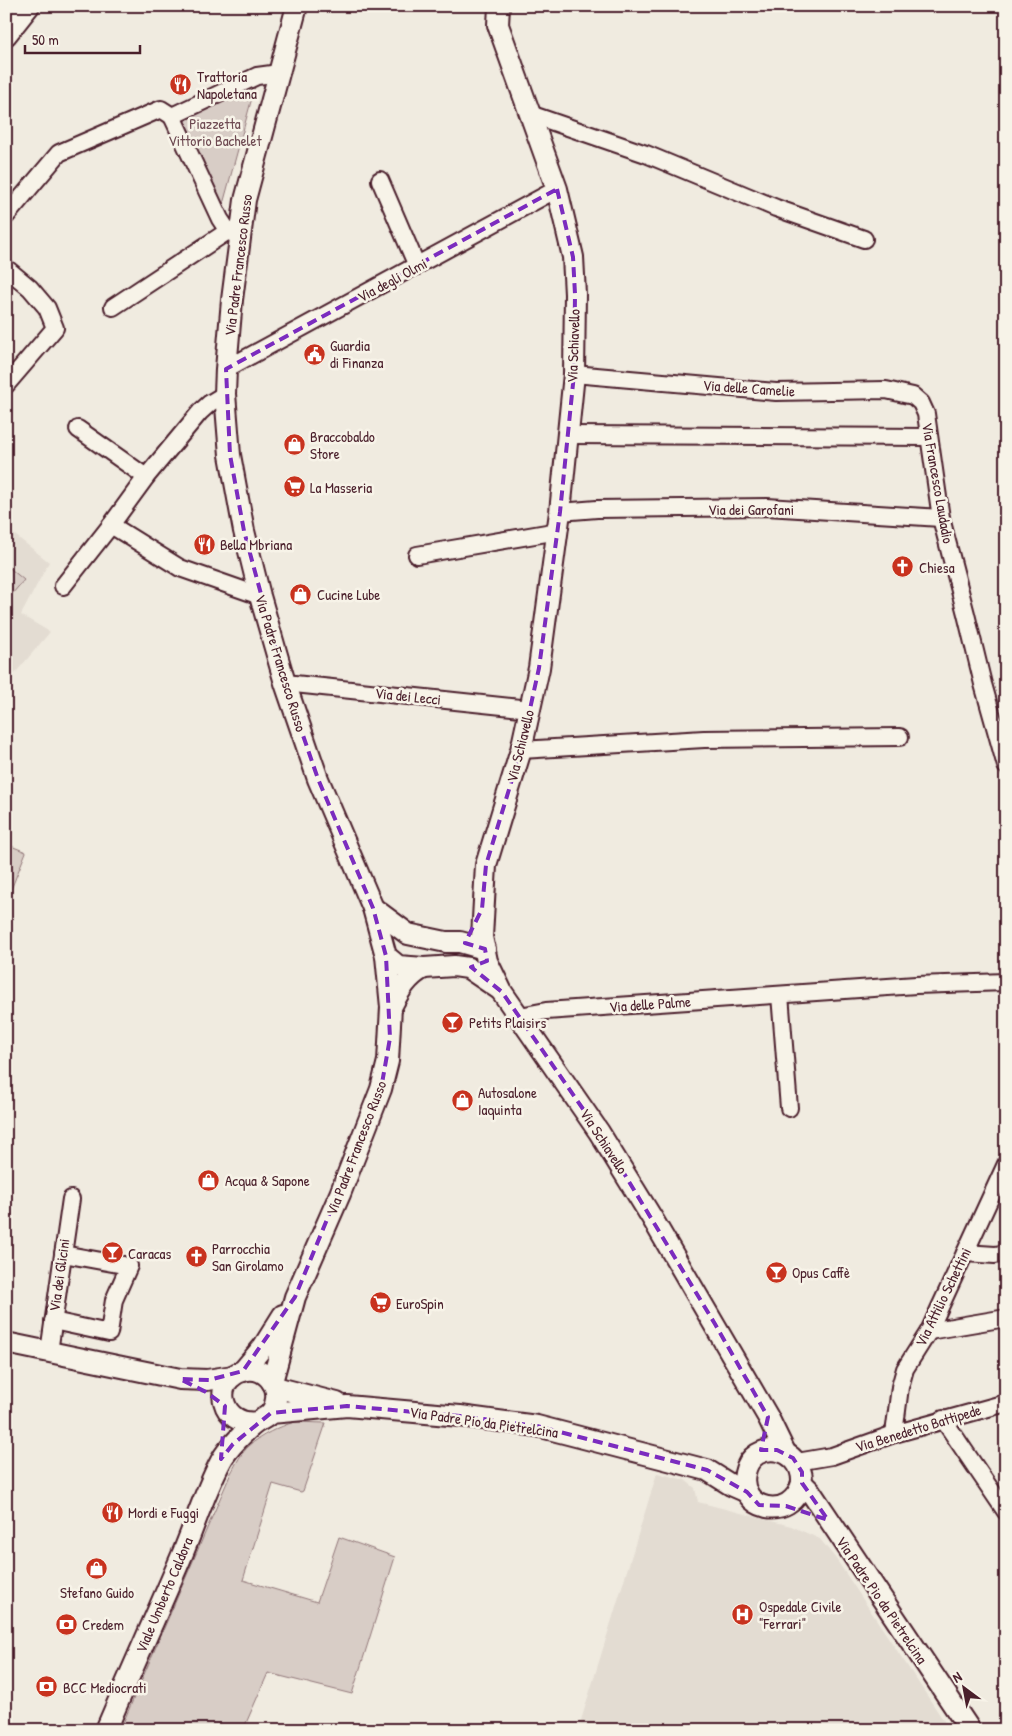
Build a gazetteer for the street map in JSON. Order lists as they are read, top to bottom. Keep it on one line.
{"streets":{"street":["Via Padre Francesco Russo","Via degli Olmi","Via Schiavello","Via delle Camelie","Via Francesco Laudadio","Via dei Garofani","Via dei Lecci","Via delle Palme","Via dei Glicini","Via Attilio Schettini","Via Padre Pio da Pietrelcina","Via Benedetto Battipede","Viale Umberto Caldora"]},"crossings":[["Via Padre Francesco Russo","Via degli Olmi"],["Via Padre Francesco Russo","Via dei Lecci"],["Via Padre Francesco Russo","Via Padre Pio da Pietrelcina"],["Via Padre Francesco Russo","Viale Umberto Caldora"],["Via degli Olmi","Via Schiavello"],["Via Schiavello","Via delle Camelie"],["Via Schiavello","Via dei Garofani"],["Via Schiavello","Via dei Lecci"],["Via Schiavello","Via delle Palme"],["Via Schiavello","Via Padre Pio da Pietrelcina"],["Via Schiavello","Via Benedetto Battipede"],["Via delle Camelie","Via Francesco Laudadio"],["Via Francesco Laudadio","Via dei Garofani"],["Via Attilio Schettini","Via Benedetto Battipede"],["Via Padre Pio da Pietrelcina","Via Benedetto Battipede"],["Via Padre Pio da Pietrelcina","Viale Umberto Caldora"]],"parks":["Piazzetta Vittorio Bachelet"],"places":{"restaurant":["Trattoria Napoletana","Bella Mbriana","Mordi e Fuggi"],"public building":["Guardia di Finanza"],"shop":["Braccobaldo Store","Cucine Lube","Autosalone Iaquinta","Acqua & Sapone","Stefano Guido"],"supermarket":["La Masseria","EuroSpin"],"church":["Chiesa","Parrocchia San Girolamo"],"bar":["Petits Plaisirs","Caracas","Opus Caffè"],"hospital":["Ospedale Civile \"Ferrari\""],"bank":["Credem","BCC Mediocrati"]},"scale_bar":"50 m","north":"top left"}
